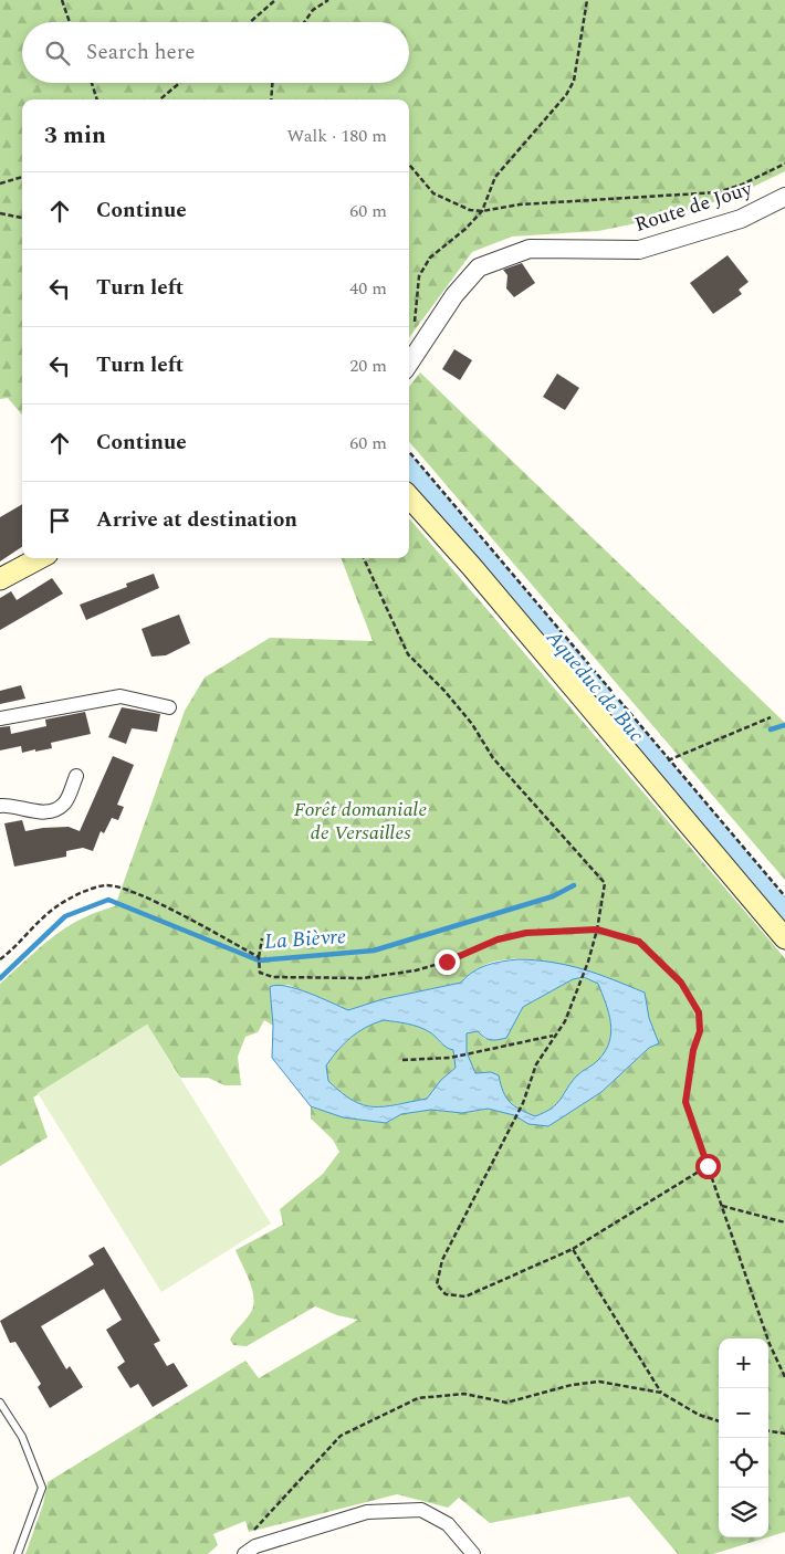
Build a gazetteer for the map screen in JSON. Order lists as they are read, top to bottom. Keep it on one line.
{"streets":{"street":["Route de Jouy"]},"water":["Aqueduc de Buc","La Bièvre"],"parks":["Forêt domaniale de Versailles"],"page":{"search":"Search here","heading":["3 min","Walk · 180 m"],"list":[["Continue","60 m"],["Turn left","40 m"],["Turn left","20 m"],["Continue","60 m"],"Arrive at destination"],"map_buttons":["+","−"]}}
